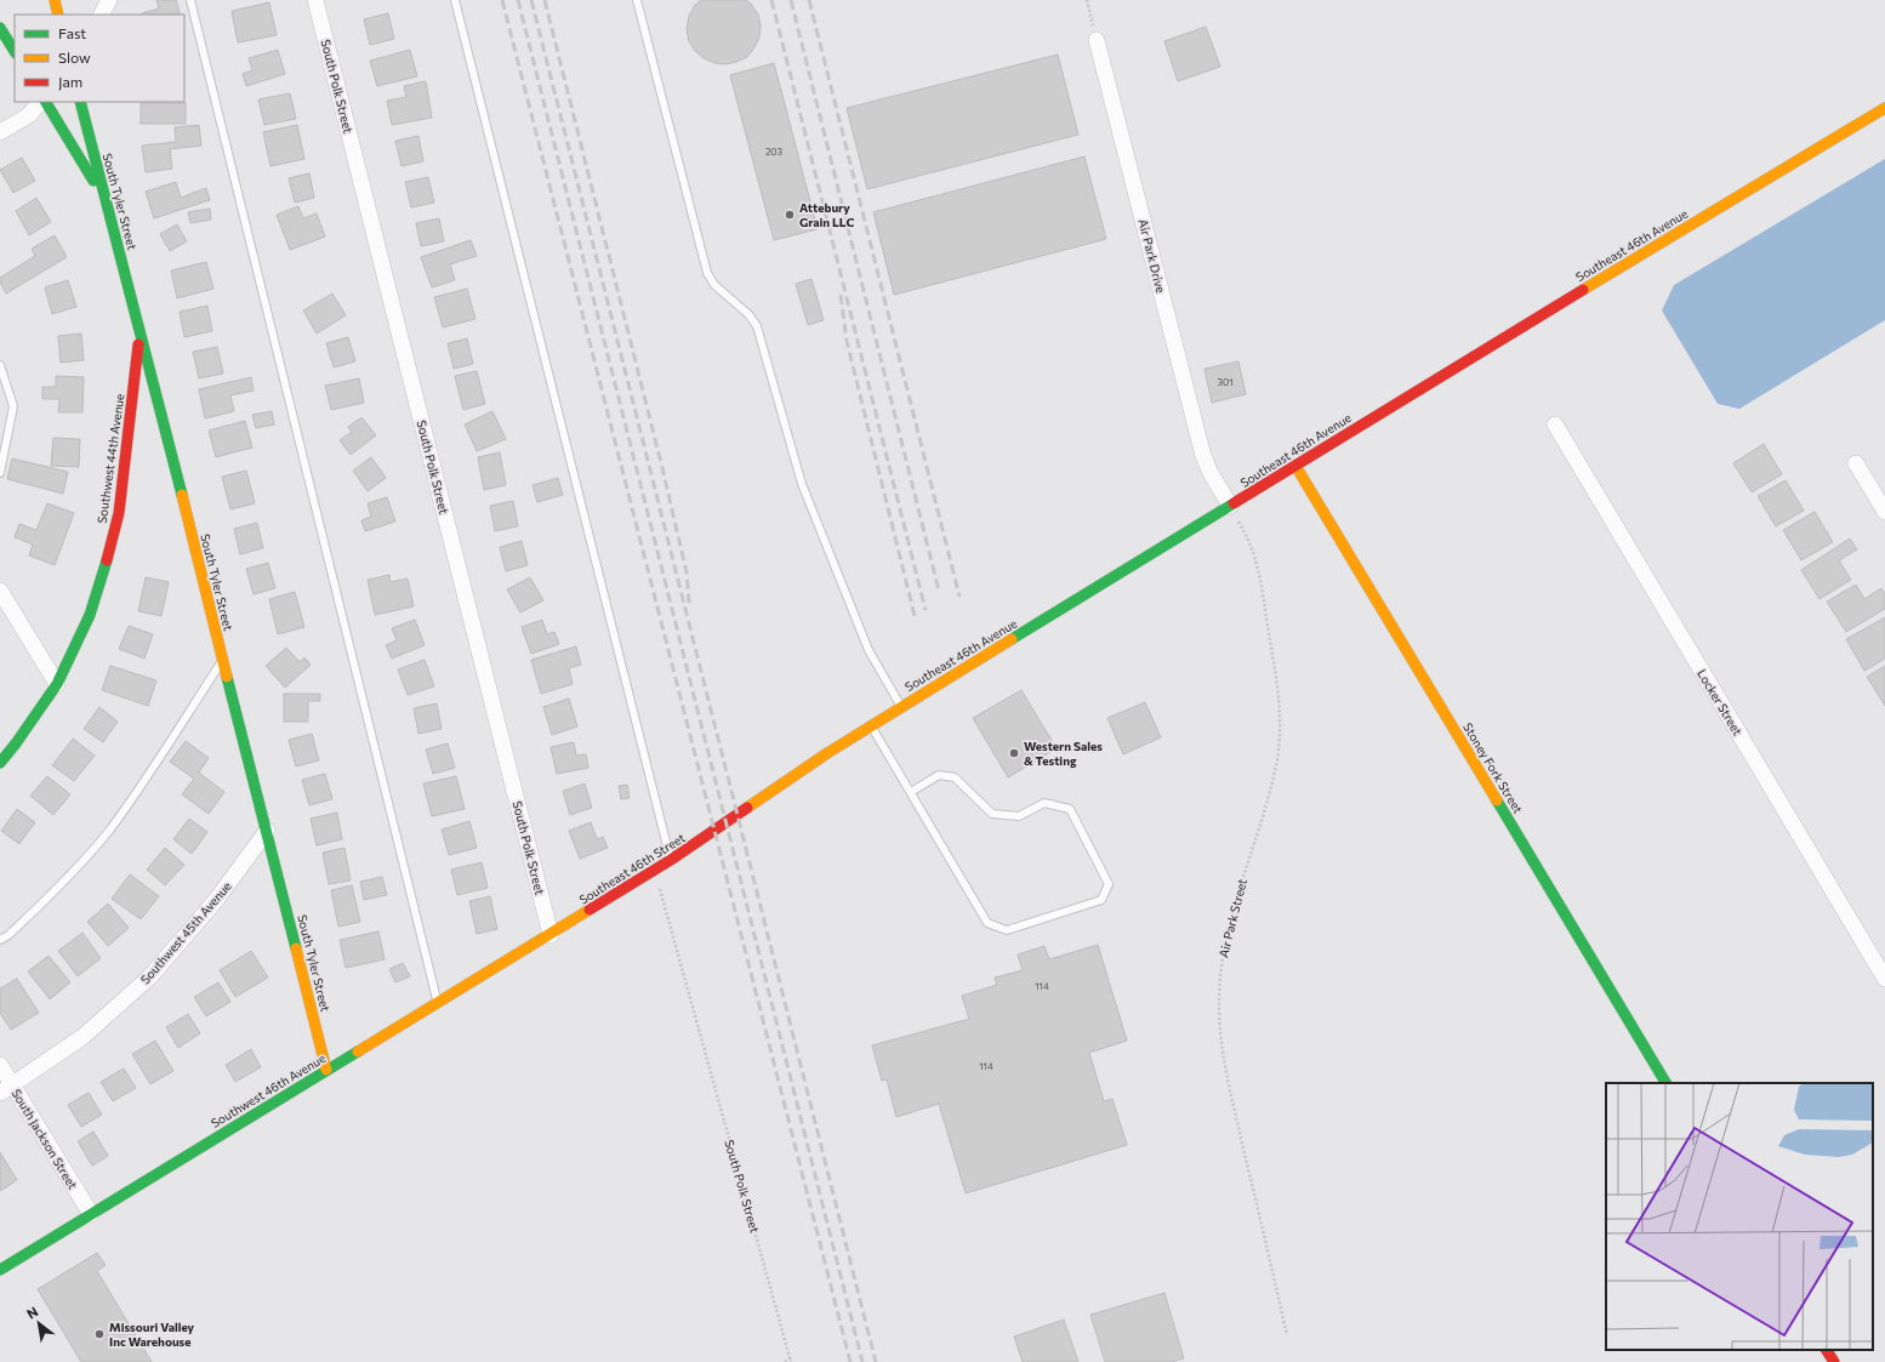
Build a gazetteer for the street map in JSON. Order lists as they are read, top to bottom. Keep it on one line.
{"streets":{"main road":["South Tyler Street","Southeast 46th Avenue","Southwest 44th Avenue","Stoney Fork Street","Southeast 46th Street","Southwest 46th Avenue"],"street":["South Polk Street","Air Park Drive","Locker Street","Southwest 45th Avenue","South Jackson Street"],"path":["Air Park Street"]},"crossings":[["South Polk Street","Southeast 46th Street"],["South Polk Street","Southwest 46th Avenue"],["South Tyler Street","Southwest 44th Avenue"],["South Tyler Street","Southwest 45th Avenue"],["South Tyler Street","Southwest 46th Avenue"],["Southeast 46th Avenue","Air Park Drive"],["Southeast 46th Avenue","Stoney Fork Street"],["Southeast 46th Avenue","Southeast 46th Street"],["Southeast 46th Avenue","Air Park Street"],["Air Park Drive","Air Park Street"],["Southeast 46th Street","Southwest 46th Avenue"],["Southwest 45th Avenue","South Jackson Street"],["Southwest 46th Avenue","South Jackson Street"]],"places":["Attebury Grain LLC","Western Sales & Testing","Missouri Valley Inc Warehouse"],"house_numbers":["203","301","114","114"],"legend":["Fast","Slow","Jam"],"north":"top left"}
